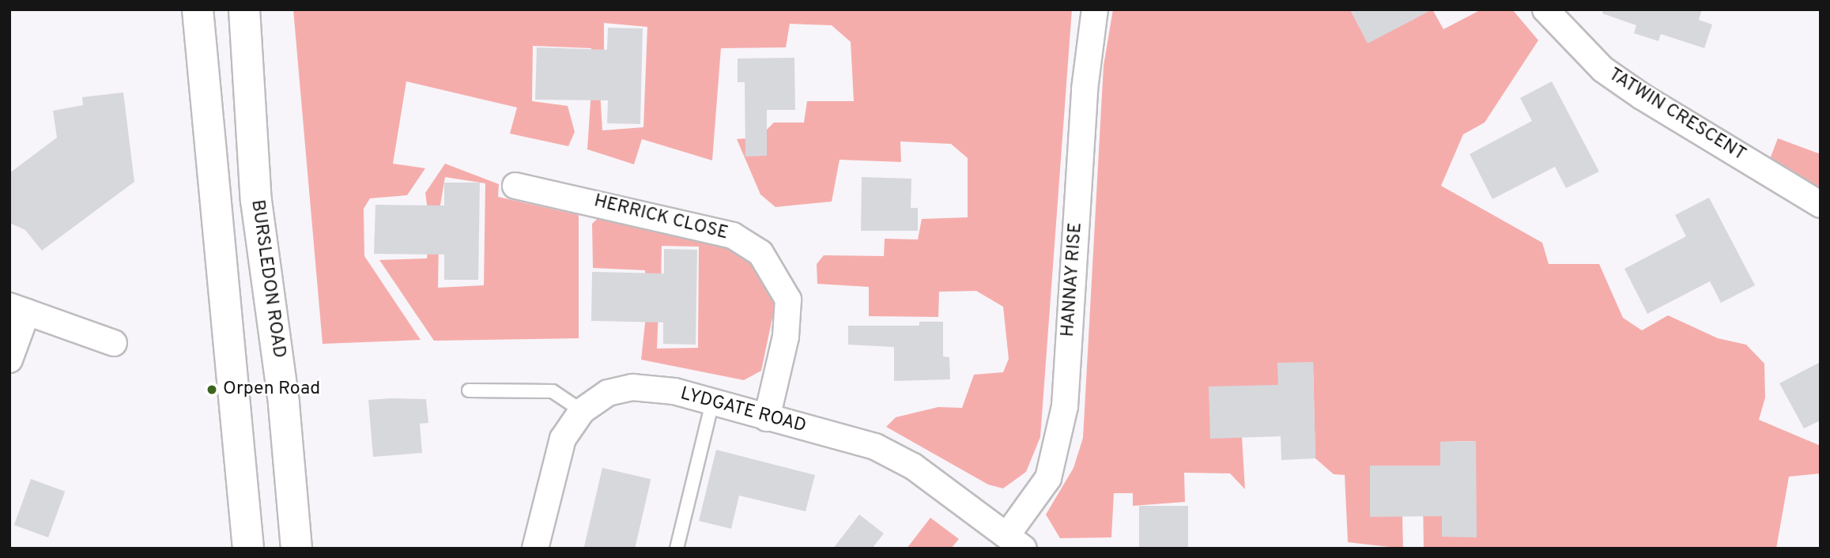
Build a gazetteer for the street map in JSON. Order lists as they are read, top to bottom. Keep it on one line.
{"streets":{"main road":["BURSLEDON ROAD"],"street":["TATWIN CRESCENT","HERRICK CLOSE","HANNAY RISE","LYDGATE ROAD"]},"crossings":[["HERRICK CLOSE","LYDGATE ROAD"],["HANNAY RISE","LYDGATE ROAD"]],"places":["Orpen Road"]}
